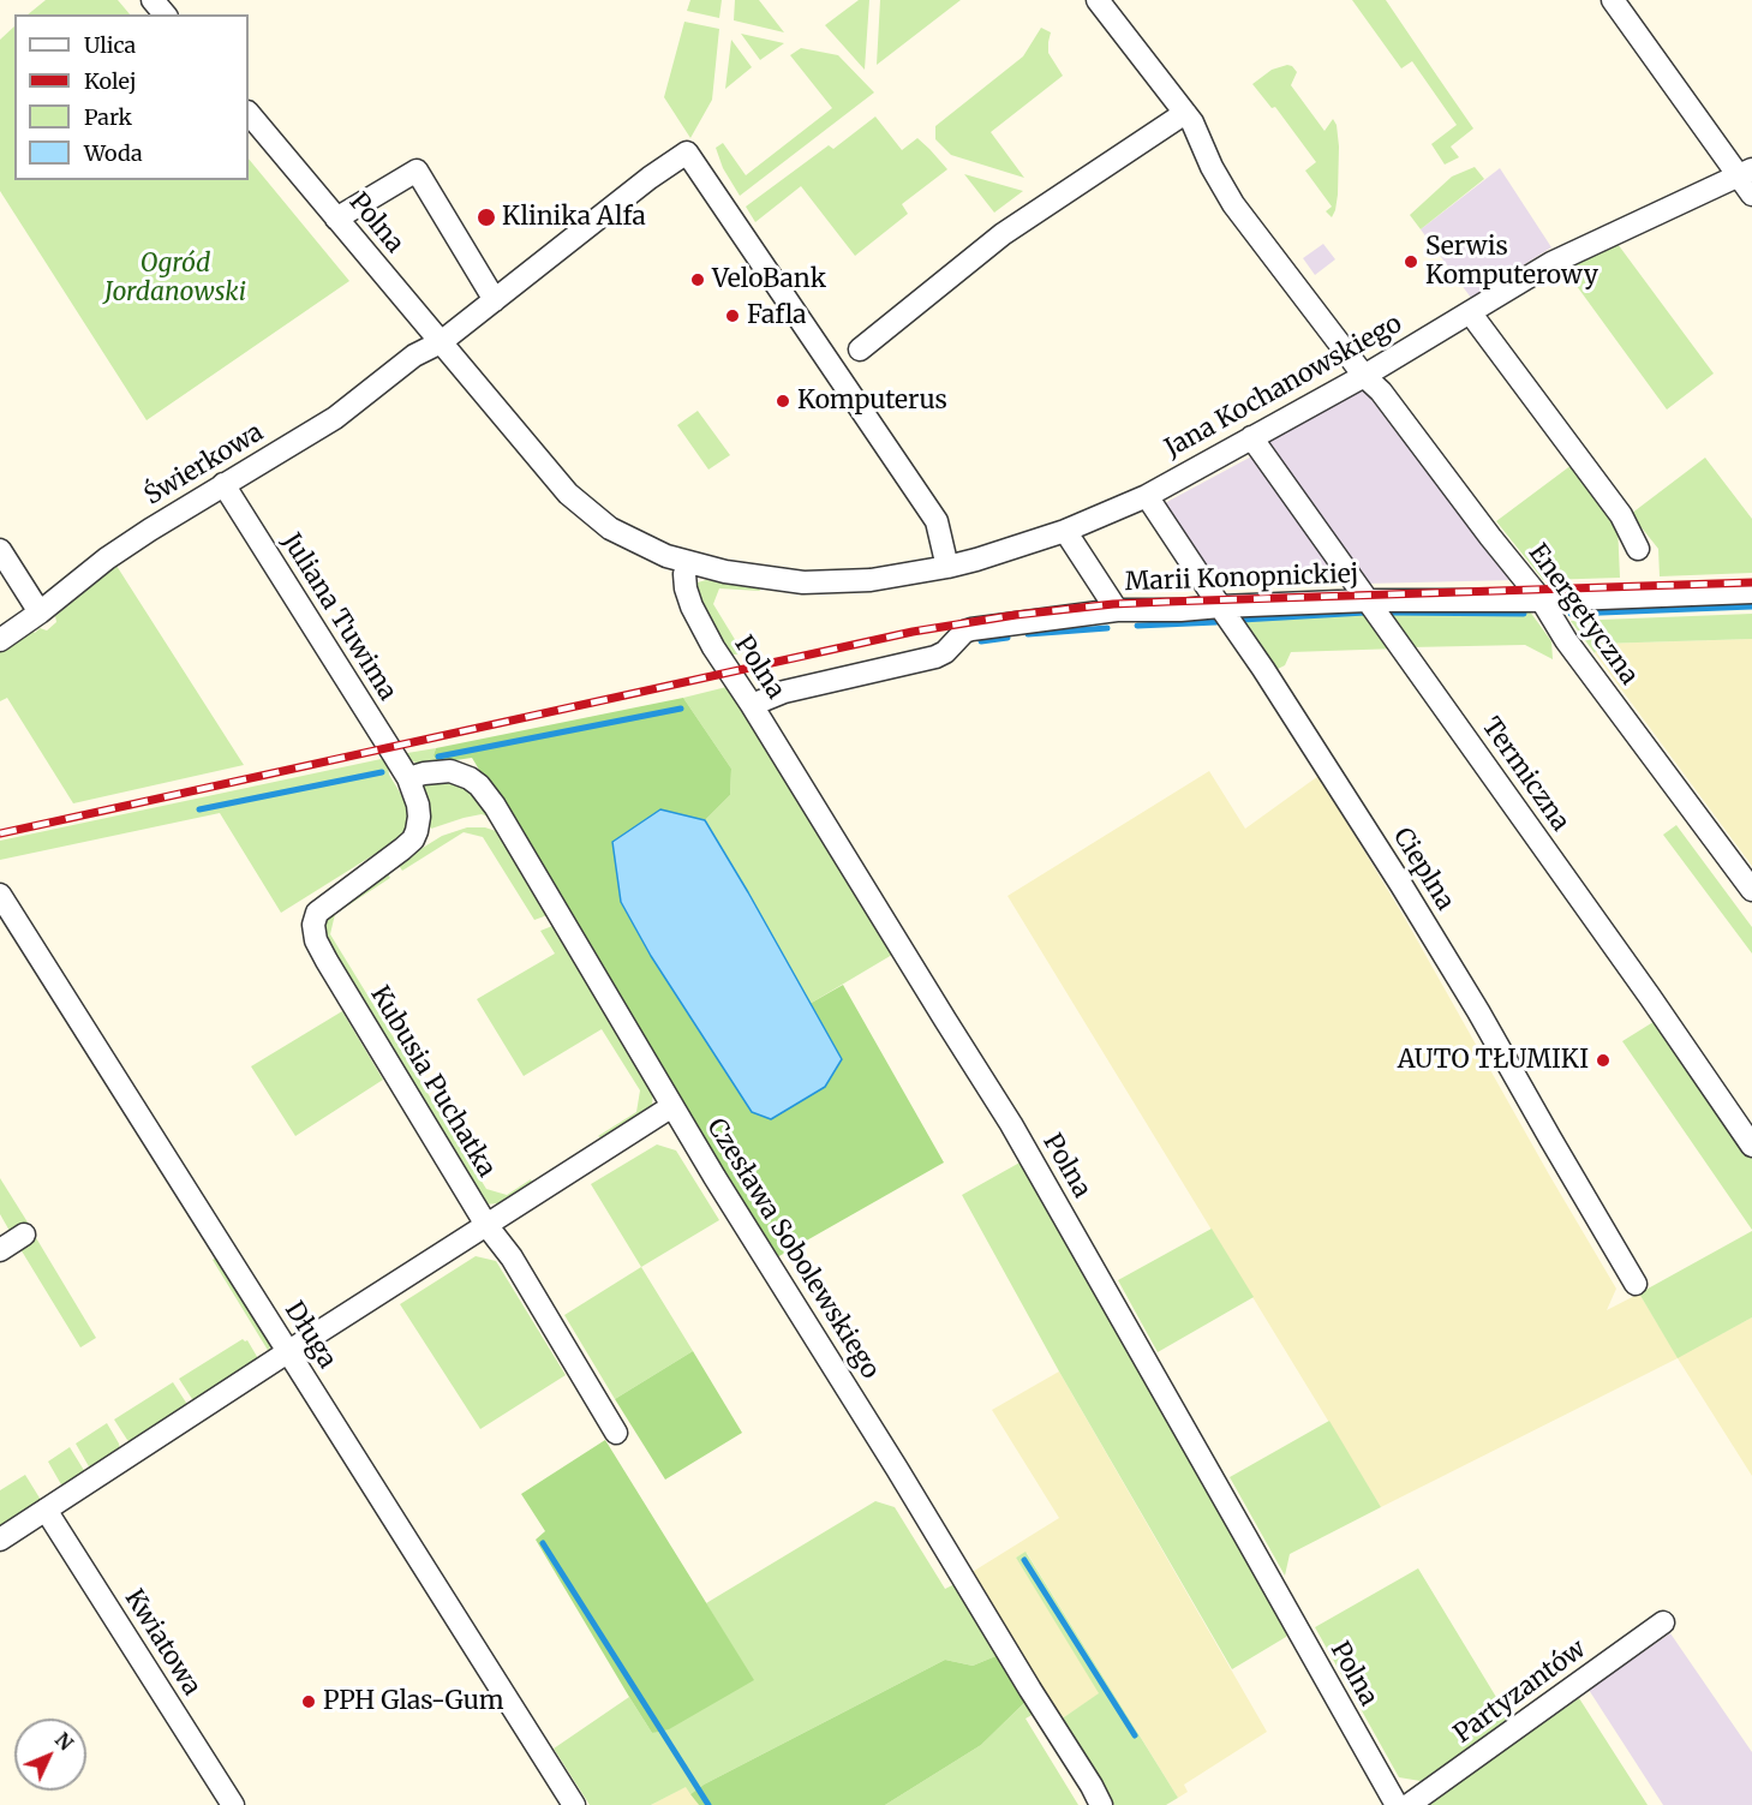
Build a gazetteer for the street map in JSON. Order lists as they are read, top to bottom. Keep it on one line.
{"streets":{"street":["Polna","Jana Kochanowskiego","Świerkowa","Marii Konopnickiej","Energetyczna","Juliana Tuwima","Termiczna","Cieplna","Kubusia Puchatka","Czesława Sobolewskiego","Długa","Kwiatowa","Partyzantów"]},"crossings":[["Polna","Jana Kochanowskiego"],["Polna","Świerkowa"],["Polna","Marii Konopnickiej"],["Jana Kochanowskiego","Świerkowa"],["Jana Kochanowskiego","Energetyczna"],["Jana Kochanowskiego","Termiczna"],["Jana Kochanowskiego","Cieplna"],["Świerkowa","Juliana Tuwima"],["Marii Konopnickiej","Energetyczna"],["Marii Konopnickiej","Termiczna"],["Marii Konopnickiej","Cieplna"],["Juliana Tuwima","Kubusia Puchatka"],["Juliana Tuwima","Czesława Sobolewskiego"],["Kubusia Puchatka","Czesława Sobolewskiego"]],"parks":["Ogród Jordanowski"],"places":["Klinika Alfa","Serwis Komputerowy","VeloBank","Fafla","Komputerus","AUTO TŁUMIKI","PPH Glas-Gum"],"legend":["Ulica","Kolej","Park","Woda"],"north":"top right"}
